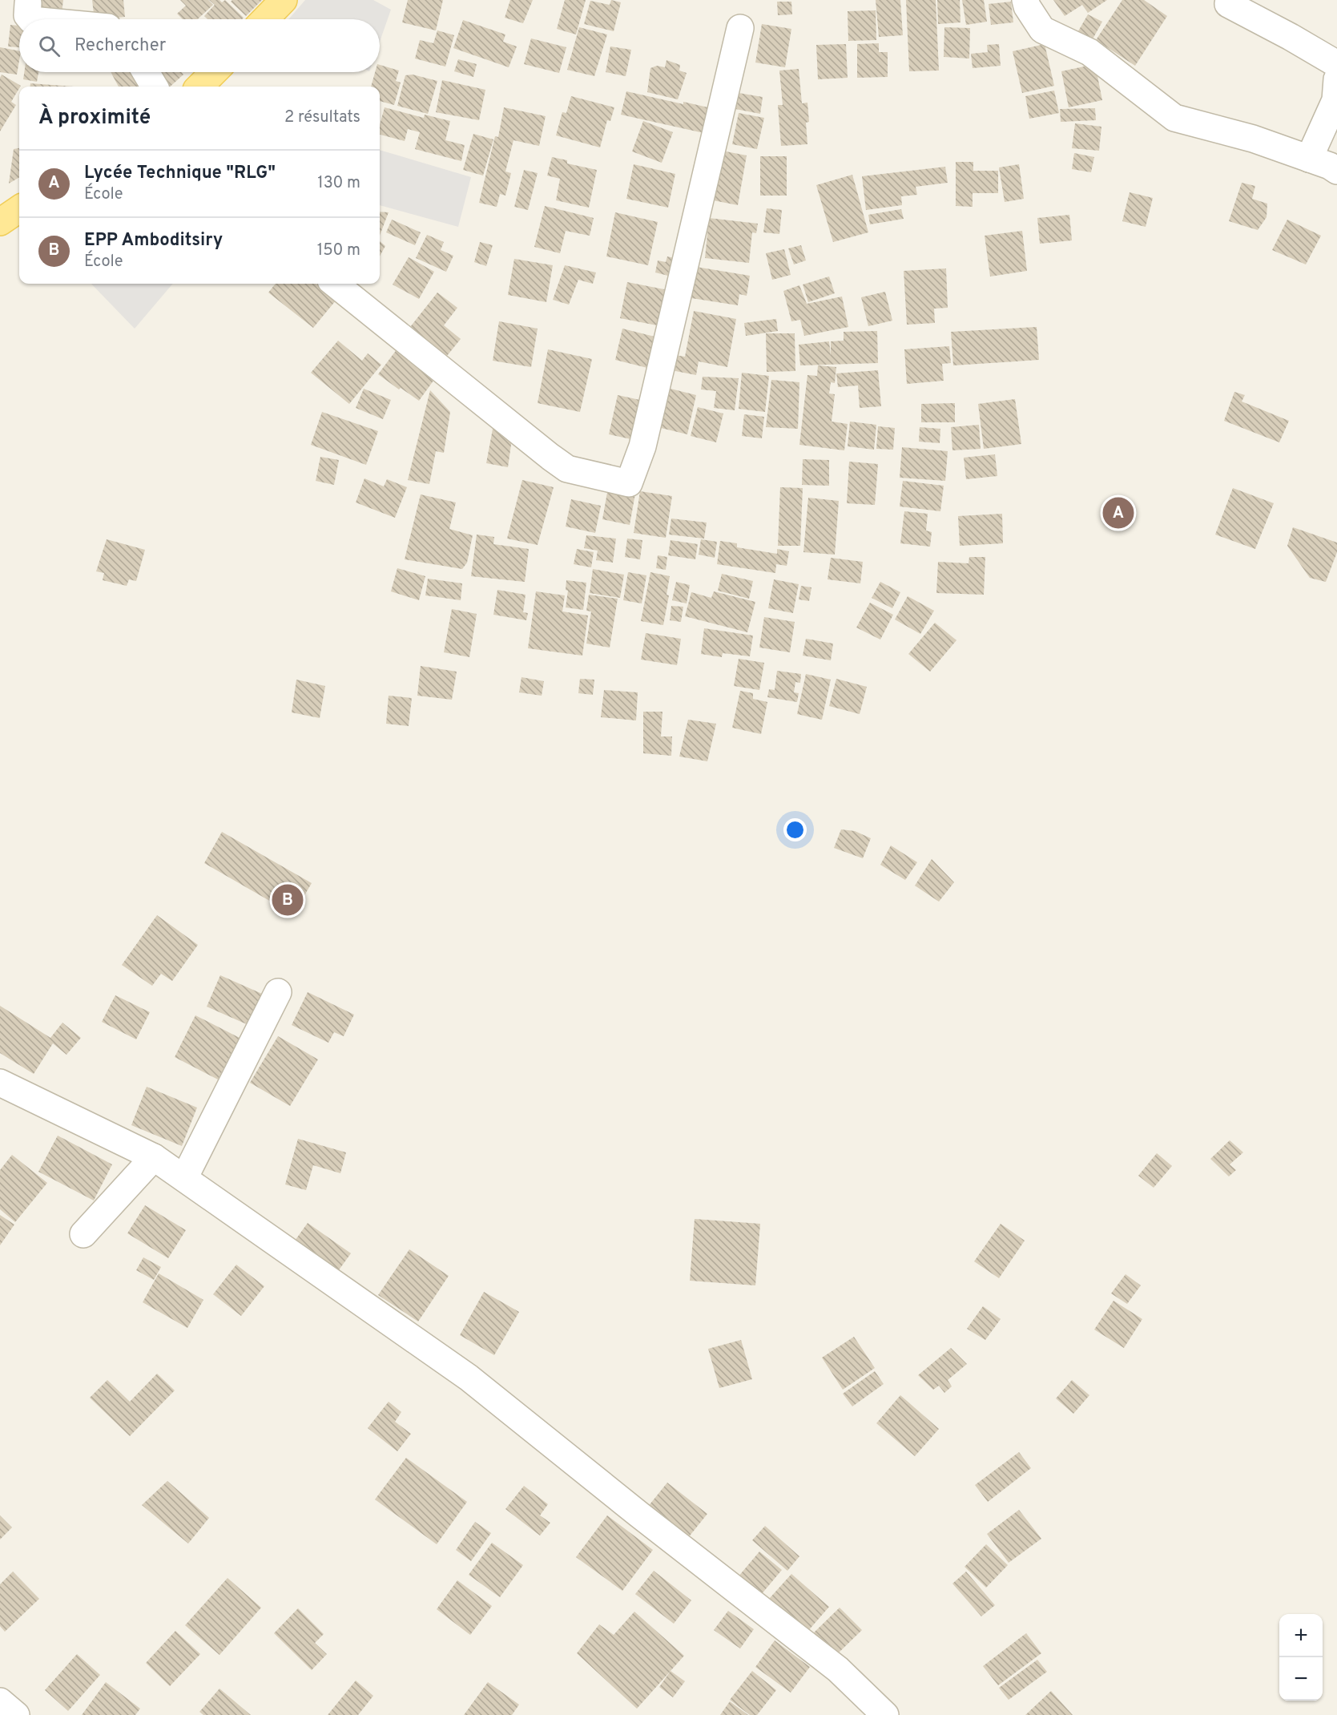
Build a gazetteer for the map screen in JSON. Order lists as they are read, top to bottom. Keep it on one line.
{"page":{"search":"Rechercher","heading":["À proximité","2 résultats"],"list":[{"mark":"A","name":"Lycée Technique \"RLG\"","note":"École","value":"130 m"},{"mark":"B","name":"EPP Amboditsiry","note":"École","value":"150 m"}],"pins":["A","B"],"map_buttons":["+","−"]}}
